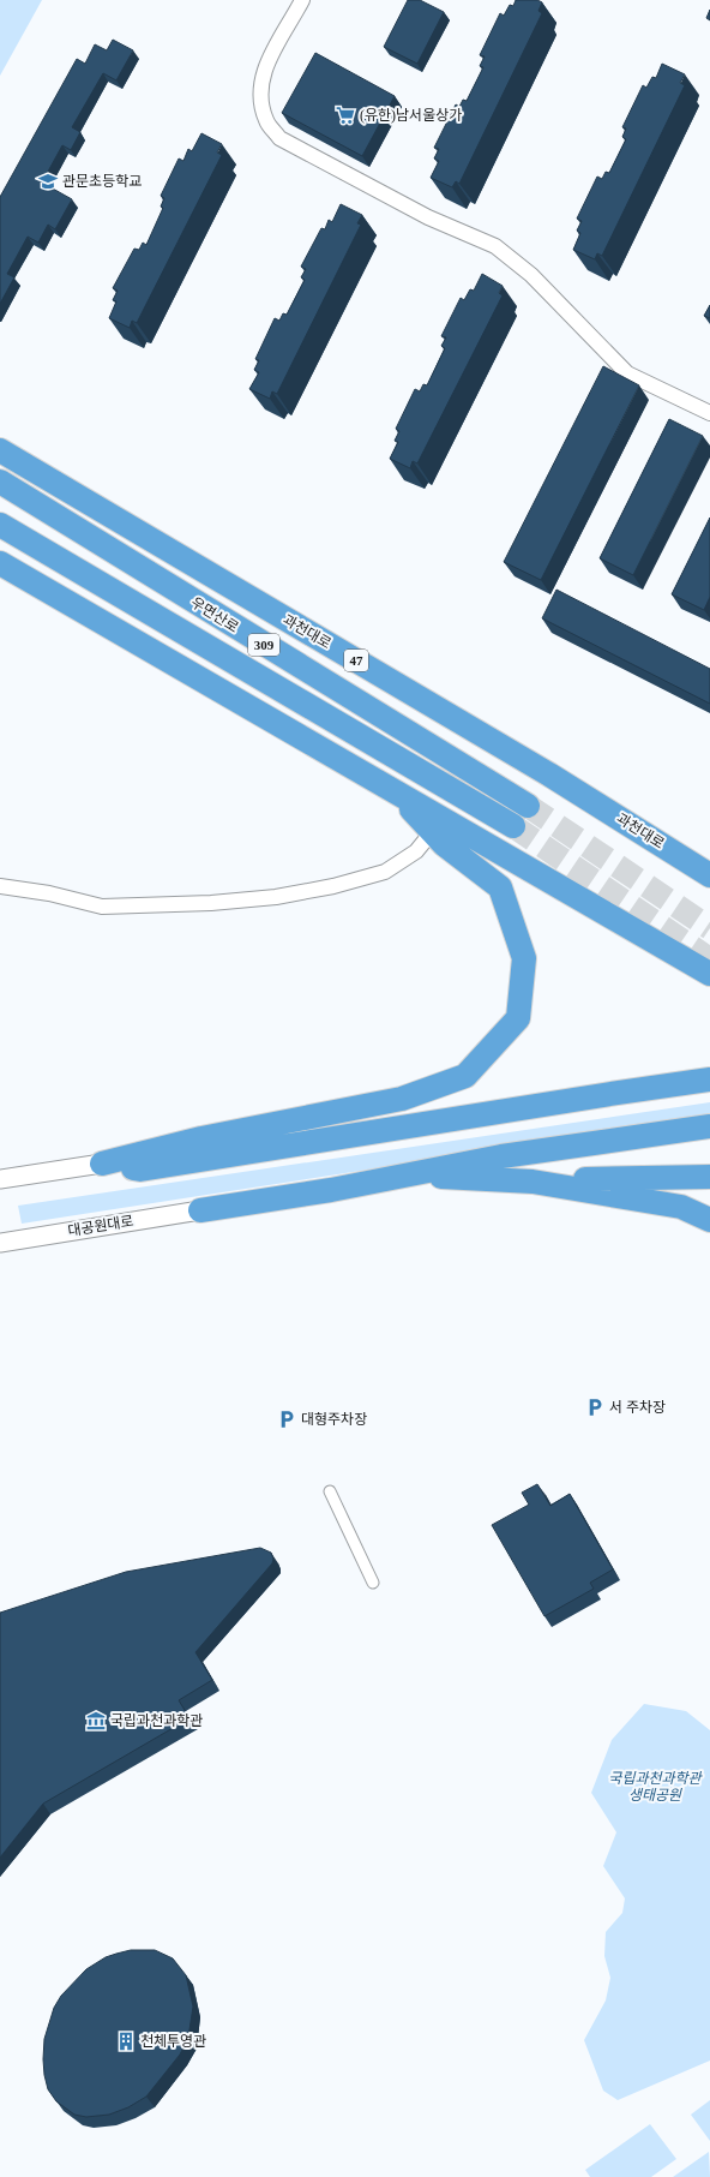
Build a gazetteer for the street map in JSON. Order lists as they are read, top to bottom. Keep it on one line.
{"streets":{"highway":["우면산로","과천대로","309","47"],"street":["대공원대로"]},"parks":["국립과천과학관 생태공원"],"places":{"supermarket":["(유한)남서울상가"],"school or university":["관문초등학교"],"parking":["서 주차장","대형주차장"],"museum":["국립과천과학관"],"building":["천체투영관"]}}
